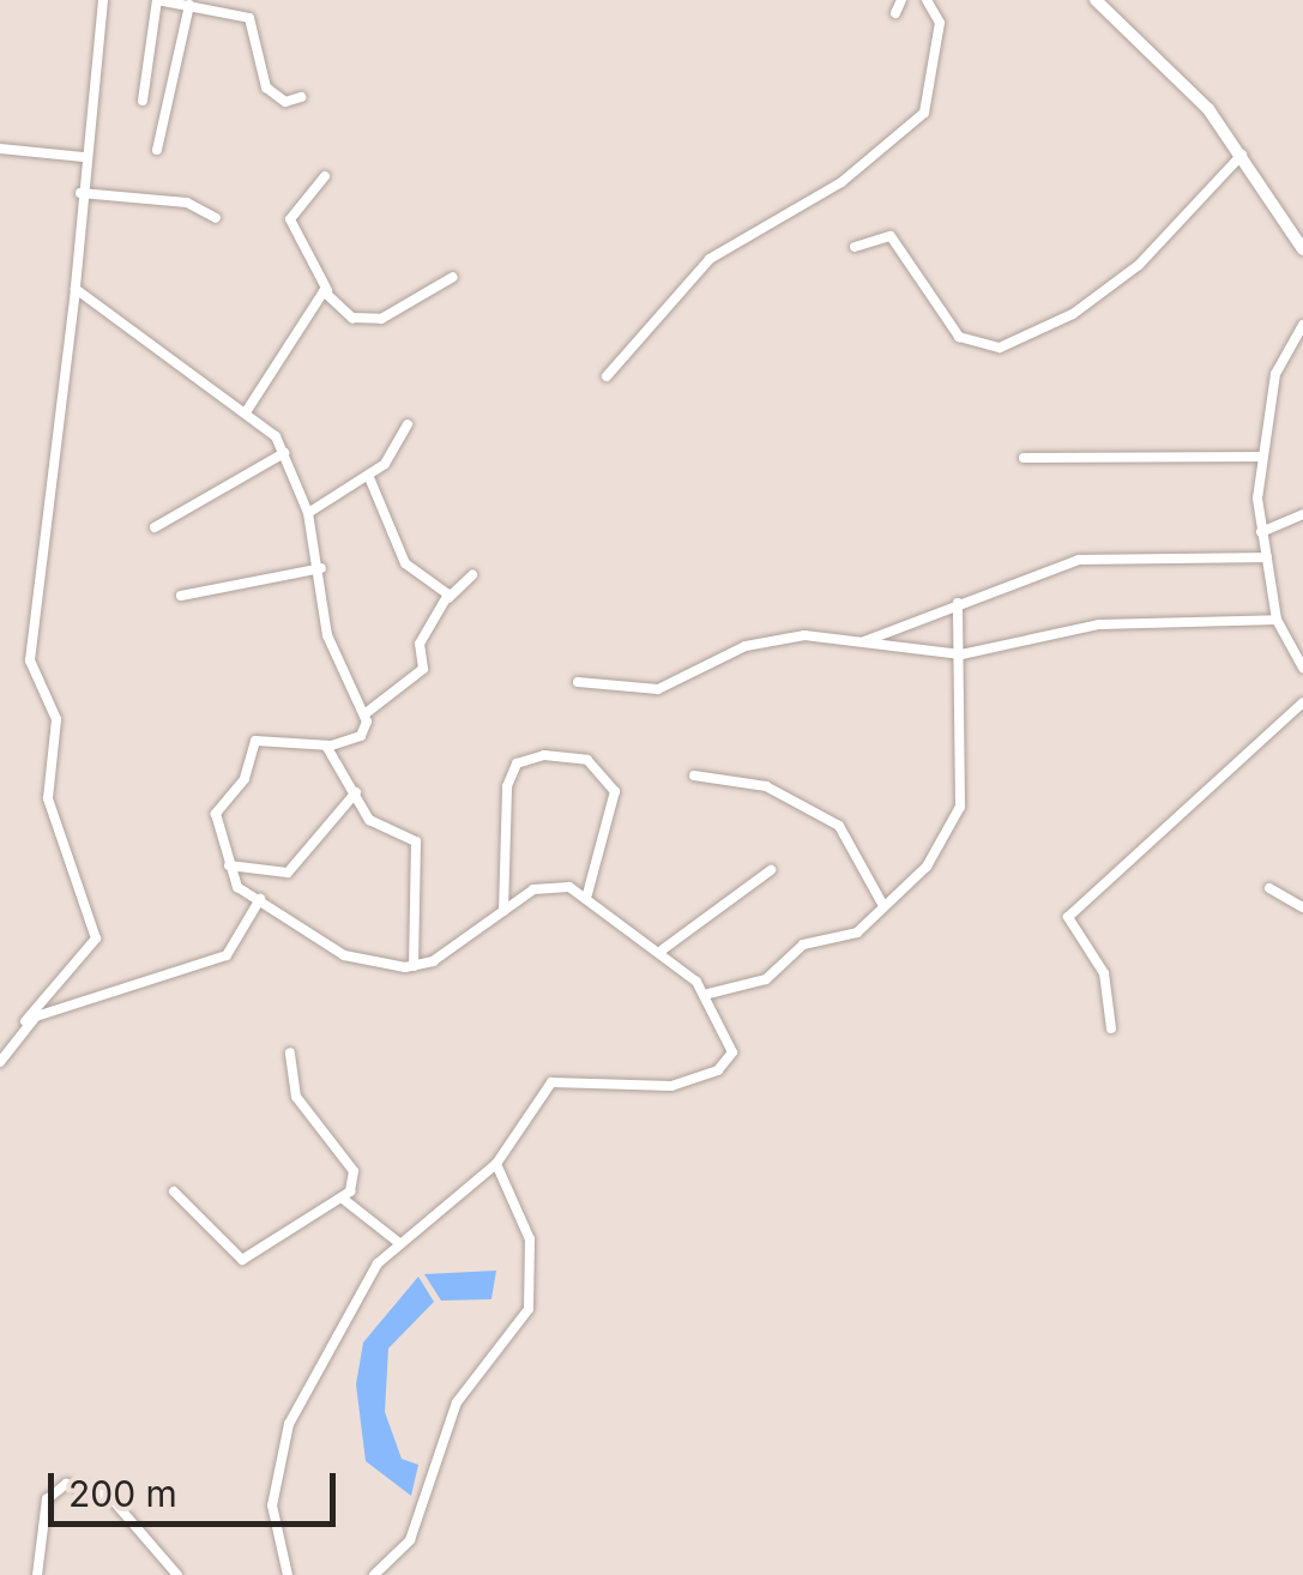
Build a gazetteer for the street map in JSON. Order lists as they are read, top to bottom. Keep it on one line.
{"scale_bar":"200 m"}
